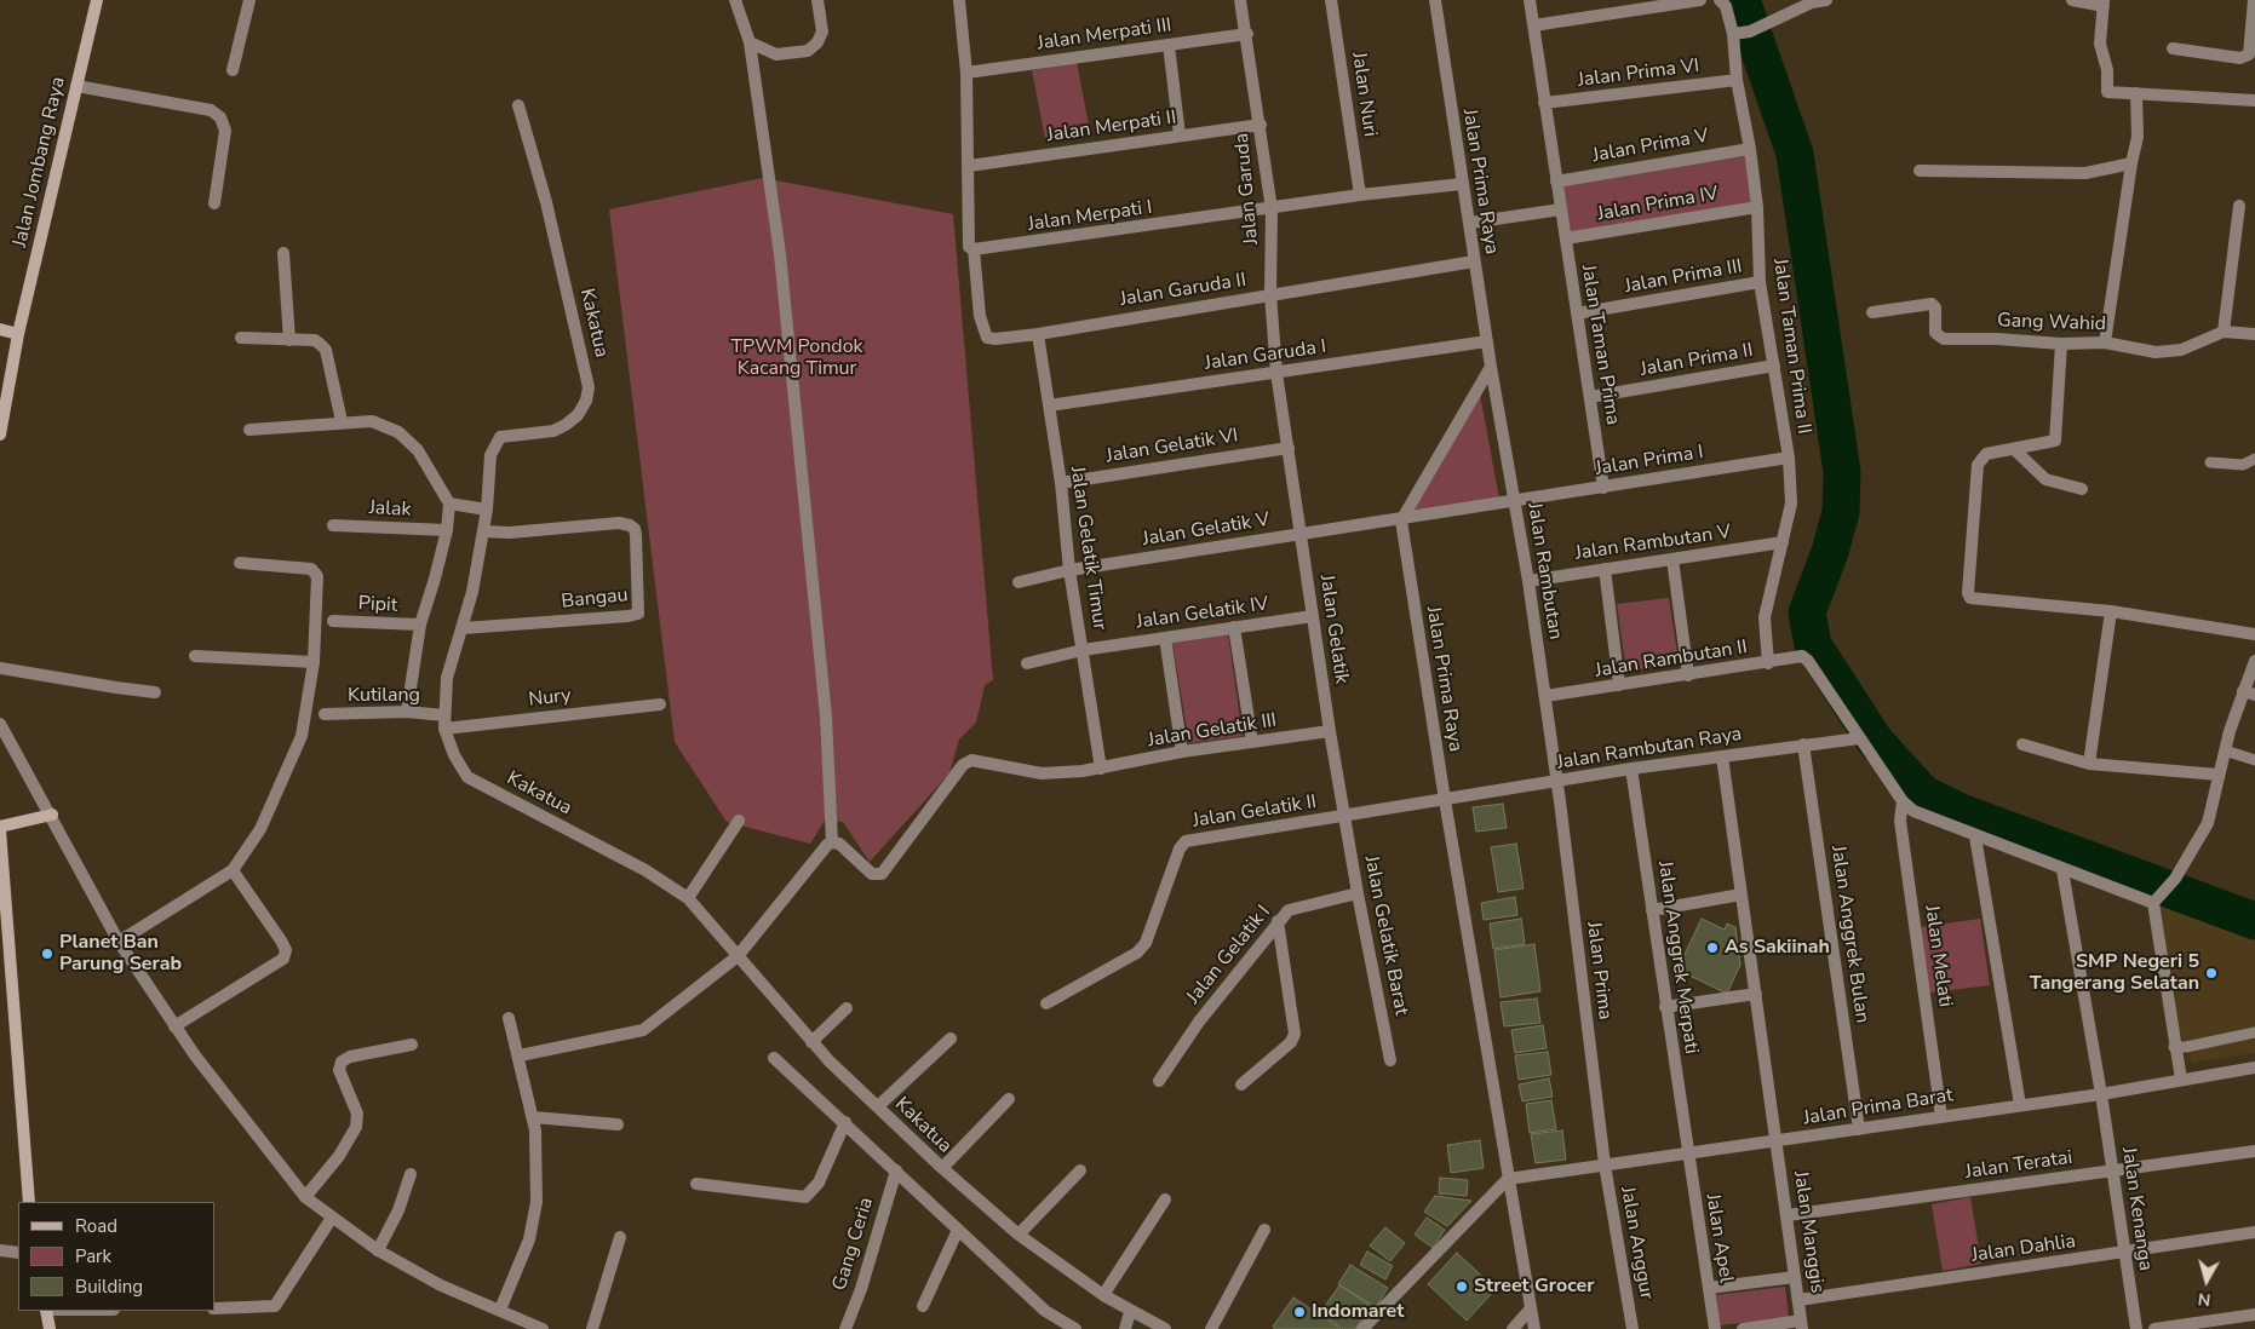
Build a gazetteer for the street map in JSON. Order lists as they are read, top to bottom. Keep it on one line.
{"streets":{"main road":["Jalan Jombang Raya"],"street":["Jalan Merpati III","Jalan Prima VI","Jalan Nuri","Jalan Merpati II","Jalan Prima V","Jalan Prima Raya","Jalan Garuda","Jalan Prima IV","Jalan Merpati I","Jalan Prima III","Jalan Garuda II","Kakatua","Gang Wahid","Jalan Taman Prima","Jalan Taman Prima II","Jalan Garuda I","Jalan Prima II","Jalan Gelatik VI","Jalan Prima I","Jalak","Jalan Gelatik V","Jalan Rambutan V","Jalan Gelatik Timur","Jalan Rambutan","Bangau","Pipit","Jalan Gelatik IV","Jalan Gelatik","Jalan Rambutan II","Kutilang","Nury","Jalan Gelatik III","Jalan Rambutan Raya","Jalan Gelatik II","Jalan Anggrek Bulan","Jalan Gelatik Barat","Jalan Gelatik I","Jalan Melati","Jalan Anggrek Merpati","Jalan Prima","Jalan Prima Barat","Jalan Teratai","Jalan Kenanga","Jalan Manggis","Jalan Apel","Jalan Anggur","Gang Ceria","Jalan Dahlia"]},"crossings":[["Jalan Merpati III","Jalan Garuda"],["Jalan Prima VI","Jalan Taman Prima"],["Jalan Prima VI","Jalan Taman Prima II"],["Jalan Nuri","Jalan Merpati I"],["Jalan Merpati II","Jalan Garuda"],["Jalan Prima V","Jalan Taman Prima"],["Jalan Prima V","Jalan Taman Prima II"],["Jalan Prima Raya","Jalan Merpati I"],["Jalan Prima Raya","Jalan Garuda II"],["Jalan Prima Raya","Jalan Garuda I"],["Jalan Prima Raya","Jalan Prima I"],["Jalan Prima Raya","Jalan Gelatik V"],["Jalan Prima Raya","Jalan Rambutan"],["Jalan Prima Raya","Jalan Rambutan Raya"],["Jalan Prima Raya","Jalan Gelatik II"],["Jalan Prima Raya","Jalan Prima Barat"],["Jalan Garuda","Jalan Merpati I"],["Jalan Garuda","Jalan Garuda II"],["Jalan Garuda","Jalan Garuda I"],["Jalan Garuda","Jalan Gelatik VI"],["Jalan Garuda","Jalan Gelatik"],["Jalan Prima IV","Jalan Taman Prima"],["Jalan Prima IV","Jalan Taman Prima II"],["Jalan Merpati I","Jalan Garuda II"],["Jalan Prima III","Jalan Taman Prima"],["Jalan Prima III","Jalan Taman Prima II"],["Jalan Garuda II","Jalan Gelatik Timur"],["Kakatua","Bangau"],["Kakatua","Kutilang"],["Kakatua","Nury"],["Jalan Taman Prima","Jalan Prima II"],["Jalan Taman Prima","Jalan Prima I"],["Jalan Taman Prima II","Jalan Prima II"],["Jalan Taman Prima II","Jalan Prima I"],["Jalan Taman Prima II","Jalan Rambutan V"],["Jalan Taman Prima II","Jalan Rambutan II"],["Jalan Garuda I","Jalan Gelatik Timur"],["Jalan Gelatik VI","Jalan Gelatik Timur"],["Jalan Gelatik VI","Jalan Gelatik"],["Jalan Prima I","Jalan Gelatik V"],["Jalan Prima I","Jalan Rambutan"],["Jalan Gelatik V","Jalan Gelatik Timur"],["Jalan Gelatik V","Jalan Gelatik"],["Jalan Rambutan V","Jalan Rambutan"],["Jalan Gelatik Timur","Jalan Gelatik IV"],["Jalan Gelatik Timur","Jalan Gelatik III"],["Jalan Rambutan","Jalan Rambutan II"],["Jalan Rambutan","Jalan Rambutan Raya"],["Jalan Rambutan","Jalan Prima"],["Jalan Gelatik IV","Jalan Gelatik"],["Jalan Gelatik","Jalan Gelatik III"],["Jalan Gelatik","Jalan Gelatik II"],["Jalan Gelatik","Jalan Gelatik Barat"],["Jalan Rambutan II","Jalan Rambutan Raya"],["Jalan Rambutan Raya","Jalan Gelatik II"],["Jalan Rambutan Raya","Jalan Anggrek Bulan"],["Jalan Rambutan Raya","Jalan Anggrek Merpati"],["Jalan Rambutan Raya","Jalan Prima"],["Jalan Rambutan Raya","Jalan Manggis"],["Jalan Gelatik II","Jalan Gelatik Barat"],["Jalan Anggrek Bulan","Jalan Prima Barat"],["Jalan Gelatik Barat","Jalan Gelatik I"],["Jalan Melati","Jalan Prima Barat"],["Jalan Anggrek Merpati","Jalan Prima Barat"],["Jalan Anggrek Merpati","Jalan Apel"],["Jalan Prima","Jalan Prima Barat"],["Jalan Prima","Jalan Anggur"],["Jalan Prima Barat","Jalan Kenanga"],["Jalan Prima Barat","Jalan Manggis"],["Jalan Prima Barat","Jalan Apel"],["Jalan Prima Barat","Jalan Anggur"],["Jalan Teratai","Jalan Kenanga"],["Jalan Teratai","Jalan Manggis"],["Jalan Kenanga","Jalan Dahlia"],["Jalan Manggis","Jalan Dahlia"]],"parks":["TPWM Pondok Kacang Timur"],"places":["As Sakiinah","Planet Ban Parung Serab","SMP Negeri 5 Tangerang Selatan","Street Grocer","Indomaret"],"legend":["Road","Park","Building"],"north":"bottom"}
